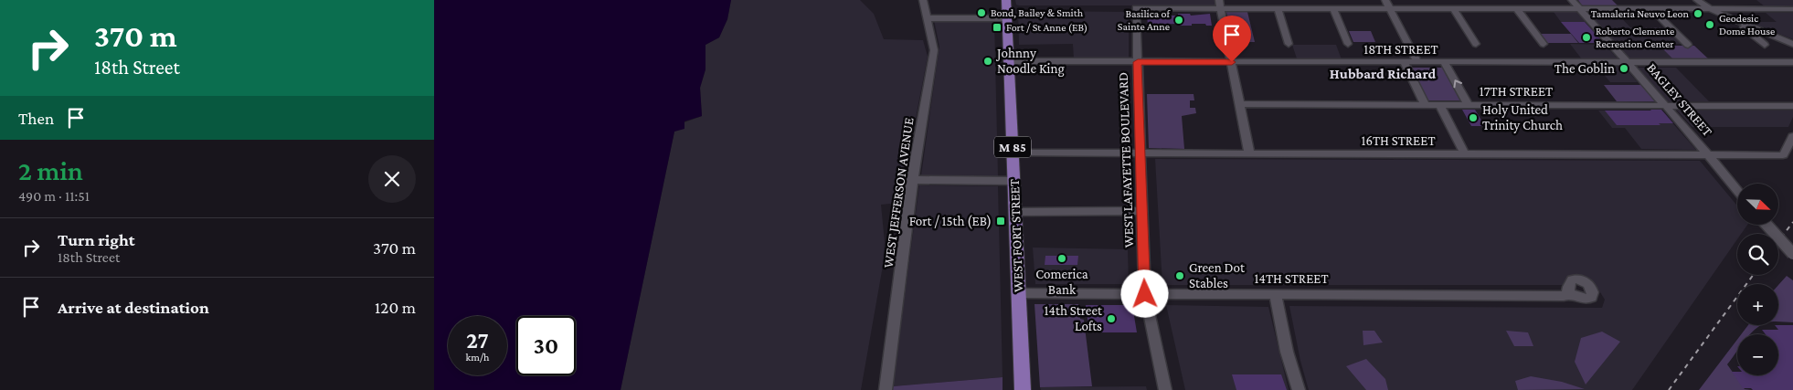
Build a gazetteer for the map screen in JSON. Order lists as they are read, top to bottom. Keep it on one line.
{"streets":{"main road":["M 85","WEST FORT STREET"],"street":["18TH STREET","17TH STREET","BAGLEY STREET","16TH STREET","WEST LAFAYETTE BOULEVARD","WEST JEFFERSON AVENUE","14TH STREET"]},"crossings":[["18TH STREET","BAGLEY STREET"],["18TH STREET","WEST LAFAYETTE BOULEVARD"],["18TH STREET","WEST FORT STREET"],["17TH STREET","BAGLEY STREET"],["BAGLEY STREET","16TH STREET"],["16TH STREET","WEST LAFAYETTE BOULEVARD"],["16TH STREET","WEST FORT STREET"],["WEST LAFAYETTE BOULEVARD","14TH STREET"],["WEST FORT STREET","14TH STREET"]],"districts":["Hubbard Richard"],"places":{"other":["Bond, Bailey & Smith","Tamaleria Neuvo Leon","Basilica of Sainte Anne","Geodesic Dome House","Roberto Clemente Recreation Center","Johnny Noodle King","The Goblin","Holy United Trinity Church","Comerica Bank","Green Dot Stables","14th Street Lofts"],"transit":["Fort / St Anne (EB)","Fort / 15th (EB)"]},"north":"bottom right","page":{"turn":["370 m","18th Street"],"then":"Then","heading":["2 min","490 m · 11:51"],"map_buttons":["+","−"],"list":[{"name":"Turn right","note":"18th Street","value":"370 m"},{"name":"Arrive at destination","value":"120 m"}],"speed":"27 km/h","limit":"30"}}
